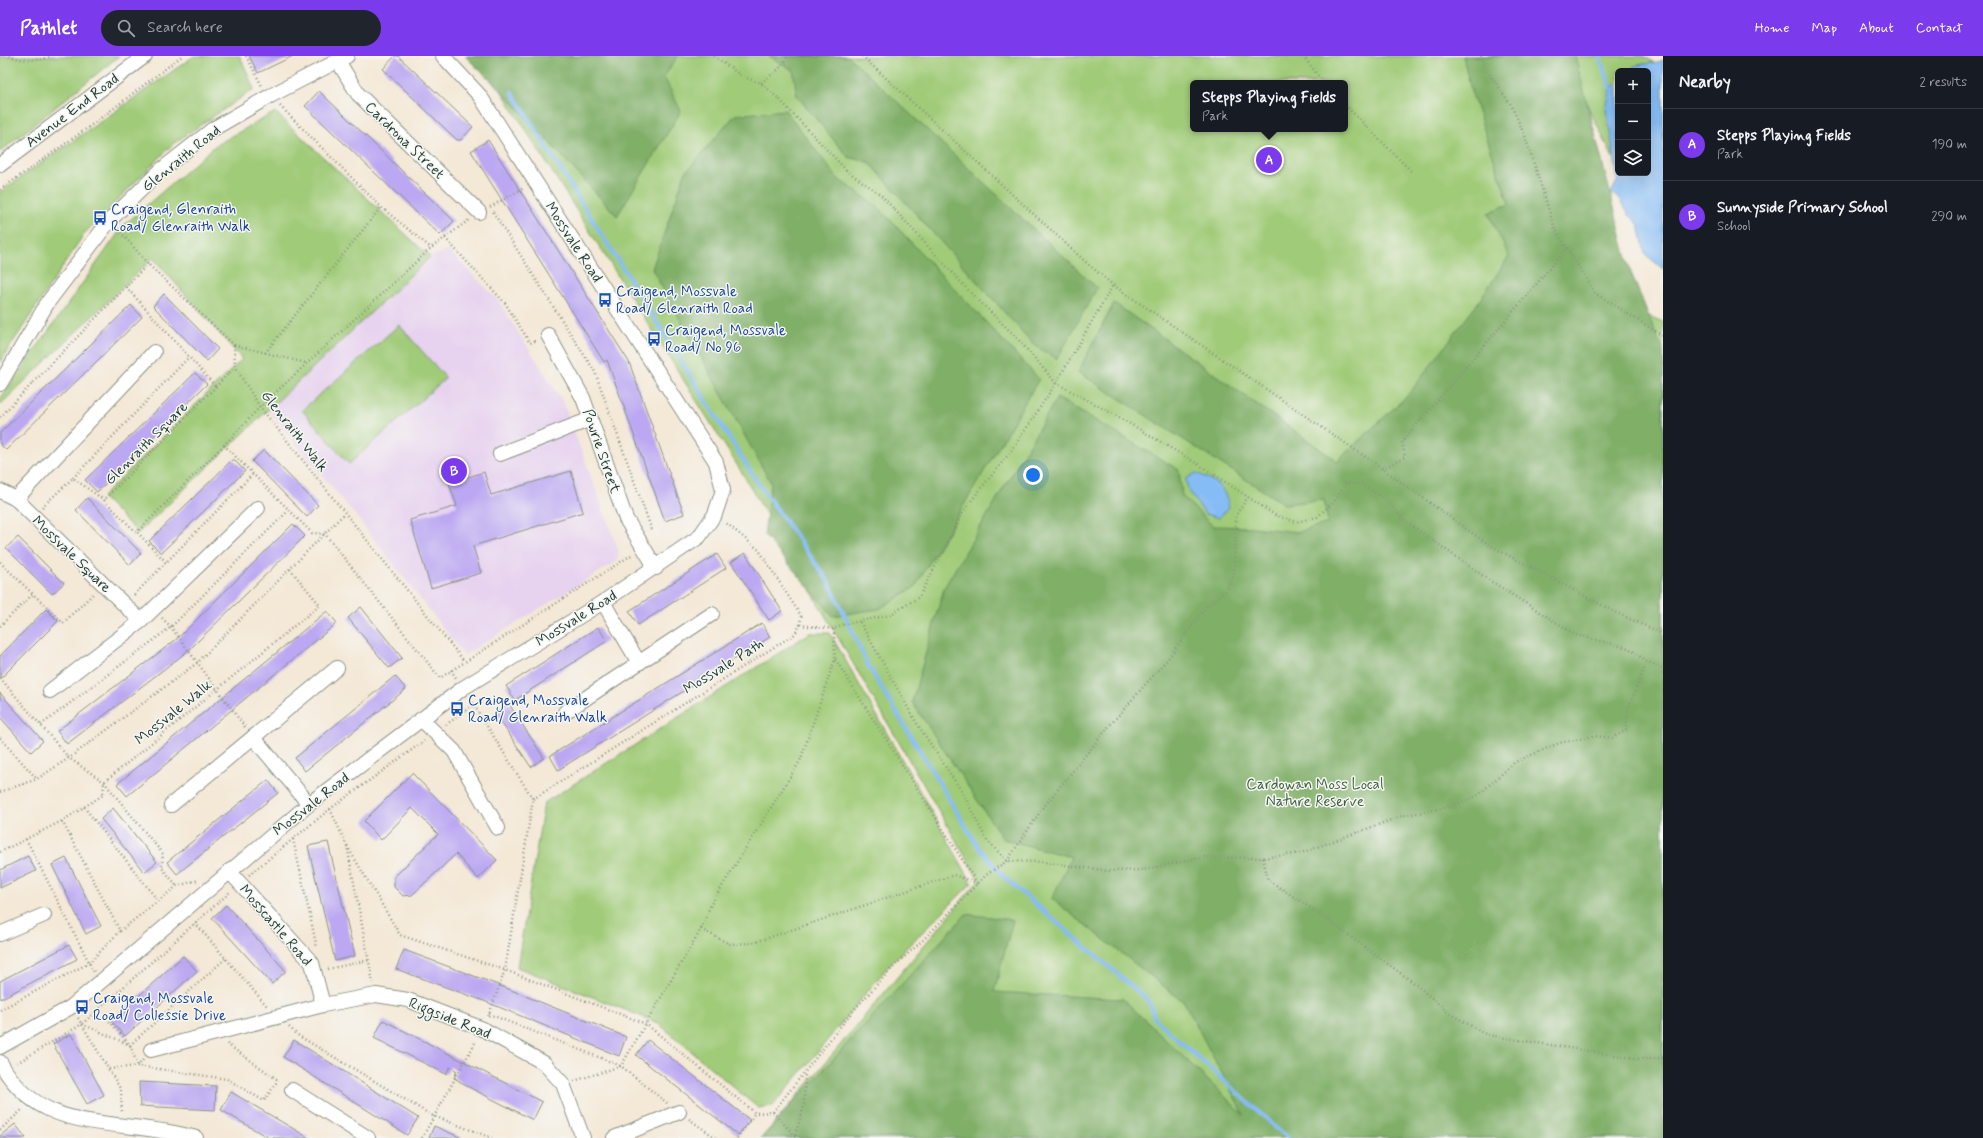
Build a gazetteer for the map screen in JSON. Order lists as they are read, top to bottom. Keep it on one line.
{"streets":{"street":["Avenue End Road","Cardrona Street","Glenraith Road","Mossvale Road","Powrie Street","Mossvale Square","Mosscastle Road","Riggside Road"],"path":["Glenraith Walk","Glenraith Square","Mossvale Path","Mossvale Walk"]},"crossings":[["Cardrona Street","Glenraith Road"],["Mossvale Road","Powrie Street"],["Mossvale Road","Mosscastle Road"],["Glenraith Walk","Glenraith Square"],["Glenraith Walk","Mossvale Walk"],["Mosscastle Road","Riggside Road"]],"parks":["Cardowan Moss Local Nature Reserve"],"places":{"bus stop":["Craigend, Glenraith Road/ Glenraith Walk","Craigend, Mossvale Road/ Glenraith Road","Craigend, Mossvale Road/ No 96","Craigend, Mossvale Road/ Glenraith Walk","Craigend, Mossvale Road/ Collessie Drive"]},"page":{"header":"Pathlet","search":"Search here","nav":["Home","Map","About","Contact"],"heading":["Nearby","2 results"],"map_buttons":["+","−"],"popup":["Stepps Playing Fields","Park"],"list":[{"mark":"A","name":"Stepps Playing Fields","note":"Park","value":"190 m"},{"mark":"B","name":"Sunnyside Primary School","note":"School","value":"290 m"}],"pins":["A","B"]}}
